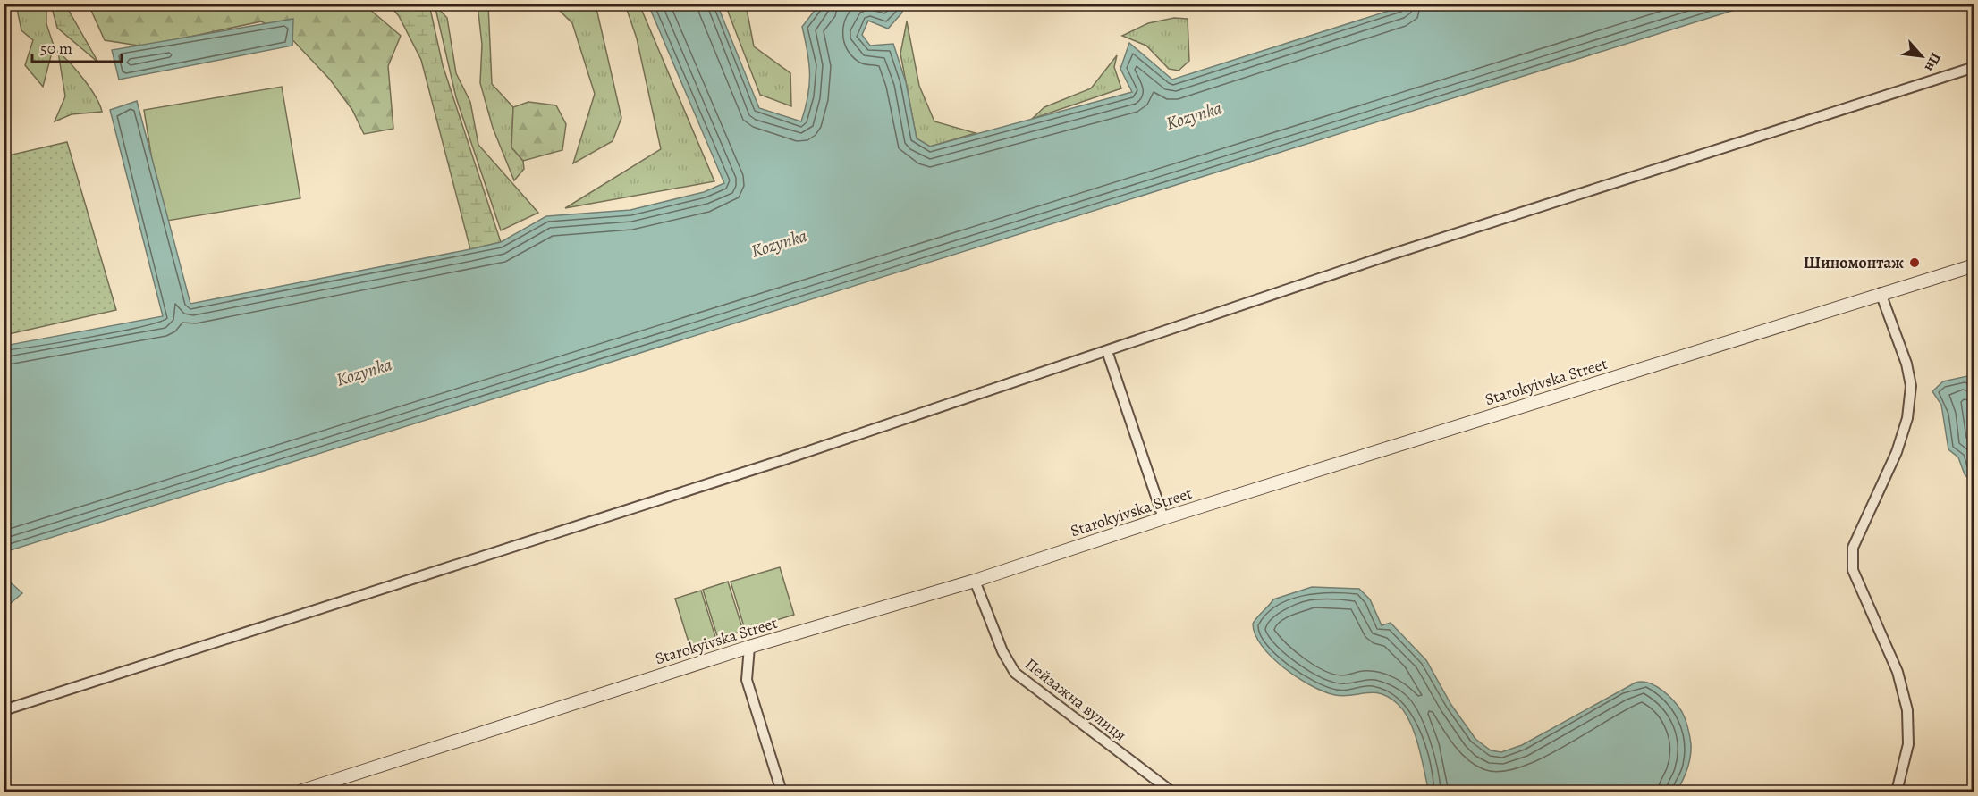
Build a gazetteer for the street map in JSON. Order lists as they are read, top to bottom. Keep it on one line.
{"streets":{"street":["Starokyivska Street","Пейзажна вулиця"]},"crossings":[["Starokyivska Street","Пейзажна вулиця"]],"water":["Kozynka"],"places":["Шиномонтаж"],"scale_bar":"50 m","north":"bottom right"}
